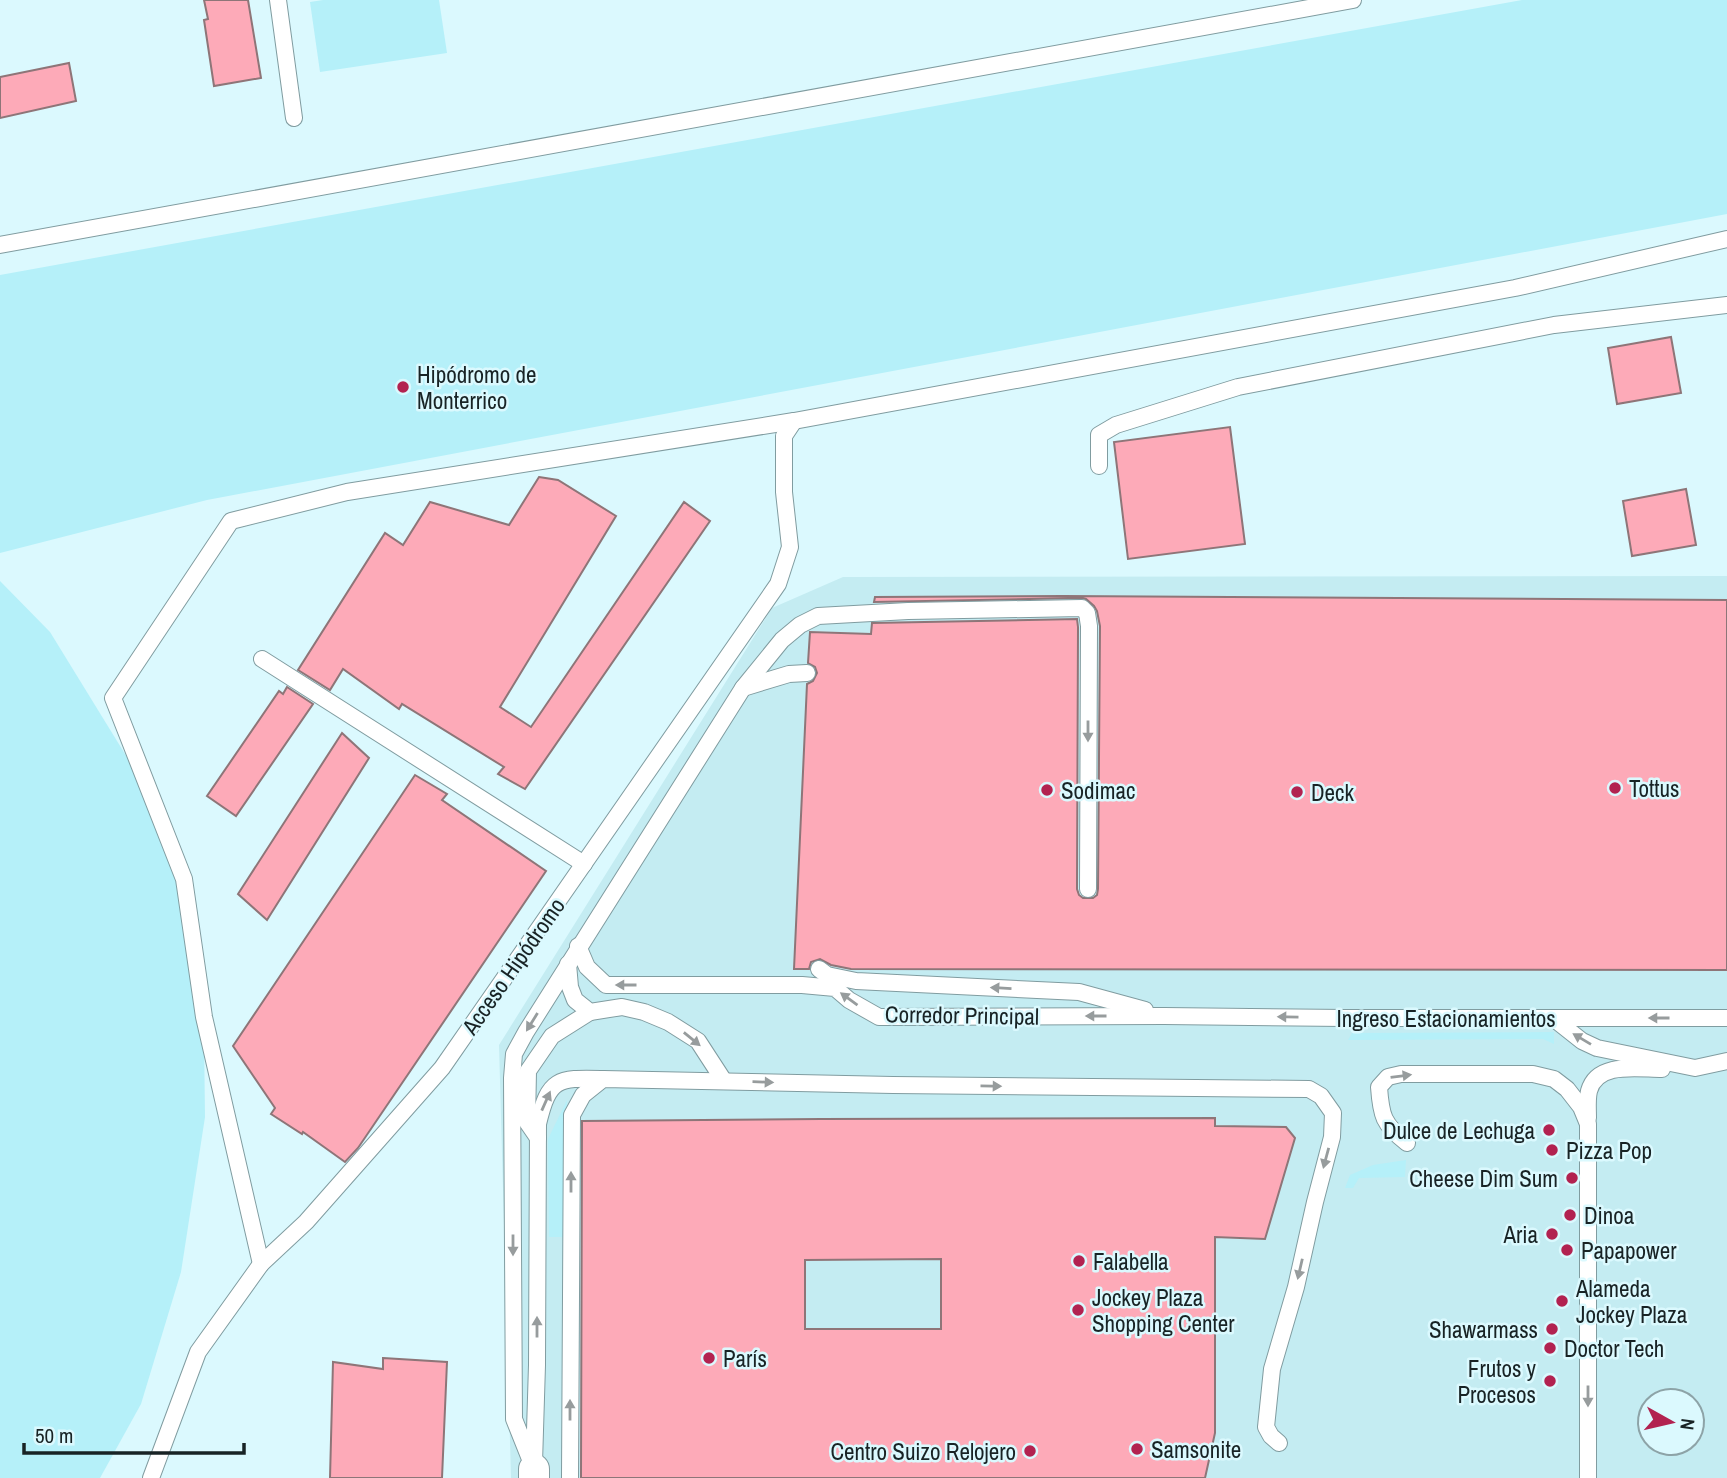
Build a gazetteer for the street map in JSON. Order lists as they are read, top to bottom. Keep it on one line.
{"streets":{"lane":["Acceso Hipódromo","Corredor Principal","Ingreso Estacionamientos"]},"crossings":[["Corredor Principal","Ingreso Estacionamientos"]],"places":["Hipódromo de Monterrico","Tottus","Sodimac","Deck","Dulce de Lechuga","Pizza Pop","Cheese Dim Sum","Dinoa","Aria","Papapower","Falabella","Alameda Jockey Plaza","Jockey Plaza Shopping Center","Shawarmass","Doctor Tech","París","Frutos y Procesos","Samsonite","Centro Suizo Relojero"],"scale_bar":"50 m","north":"right"}
